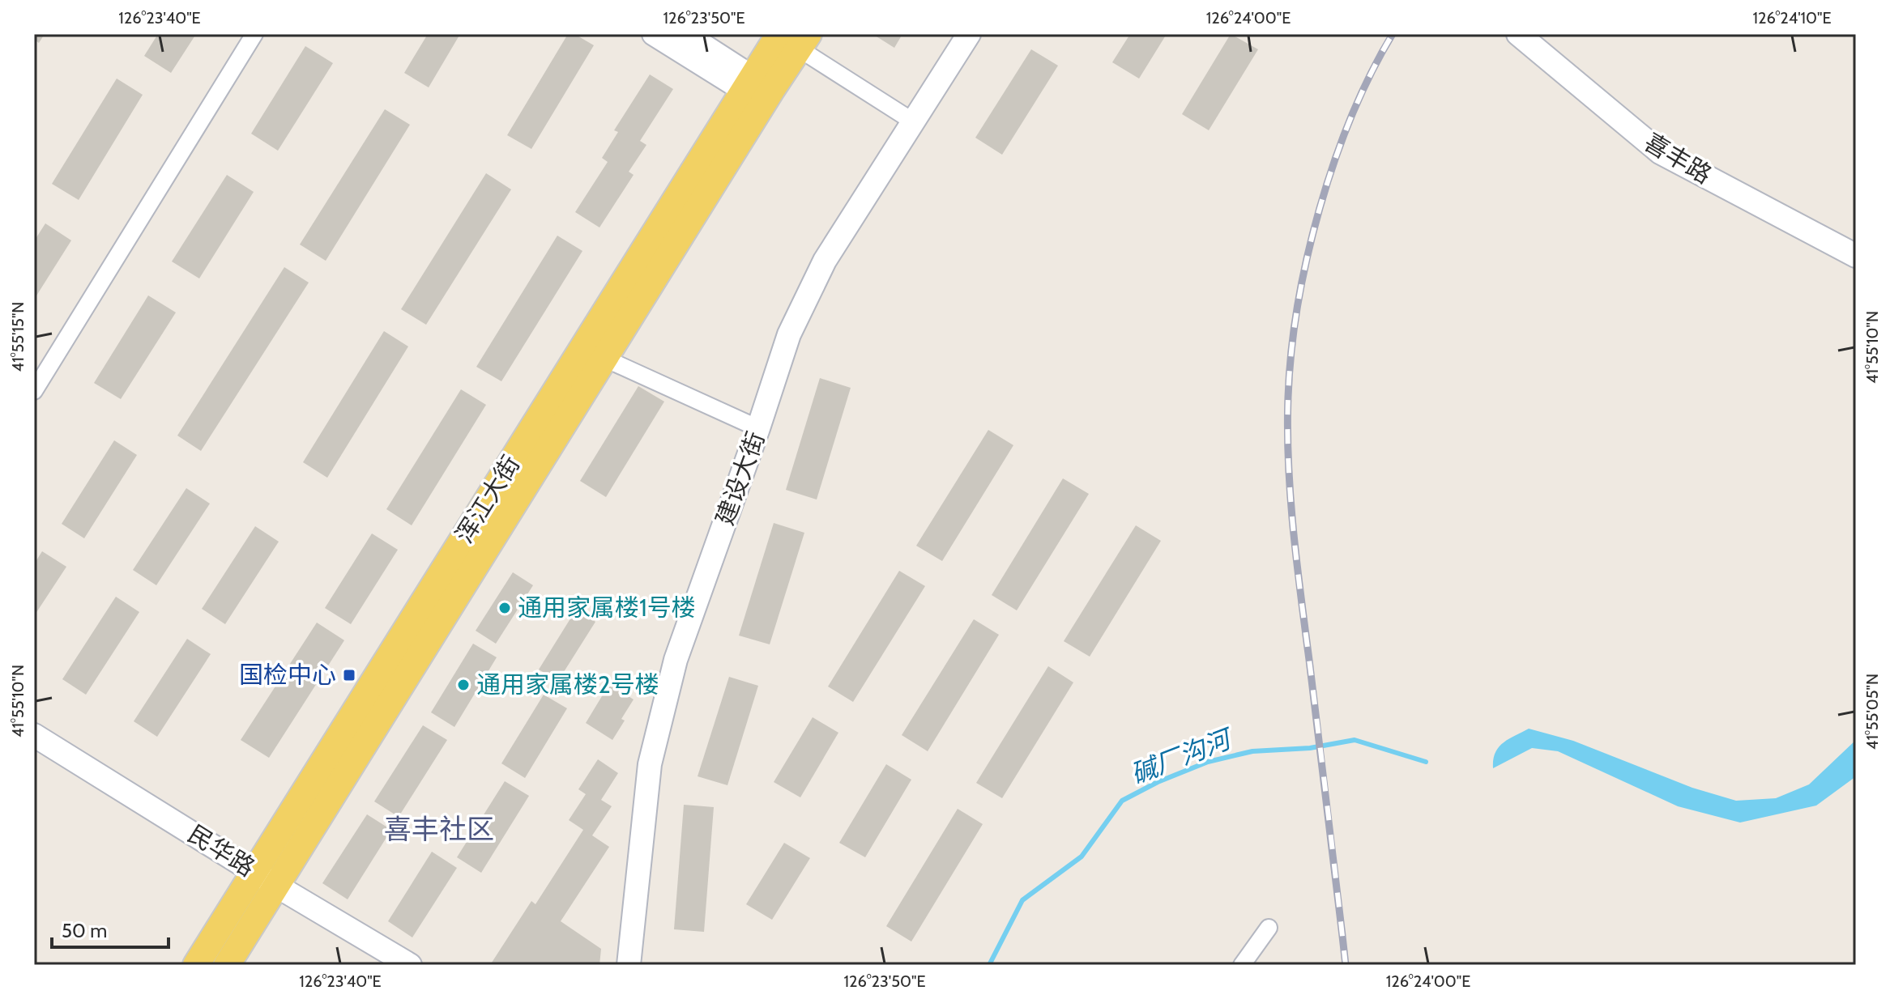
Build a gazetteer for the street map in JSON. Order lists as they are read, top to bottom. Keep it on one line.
{"streets":{"main road":["浑江大街"],"street":["喜丰路","建设大街","民华路"]},"crossings":[["浑江大街","民华路"]],"districts":["喜丰社区"],"water":["碱厂沟河"],"places":{"other":["通用家属楼1号楼","通用家属楼2号楼"],"transit":["国检中心"]},"scale_bar":"50 m","coordinates":["126°23'40\"E","126°23'50\"E","126°24'00\"E","126°24'10\"E","41°55'15\"N","41°55'10\"N","41°55'05\"N"]}
